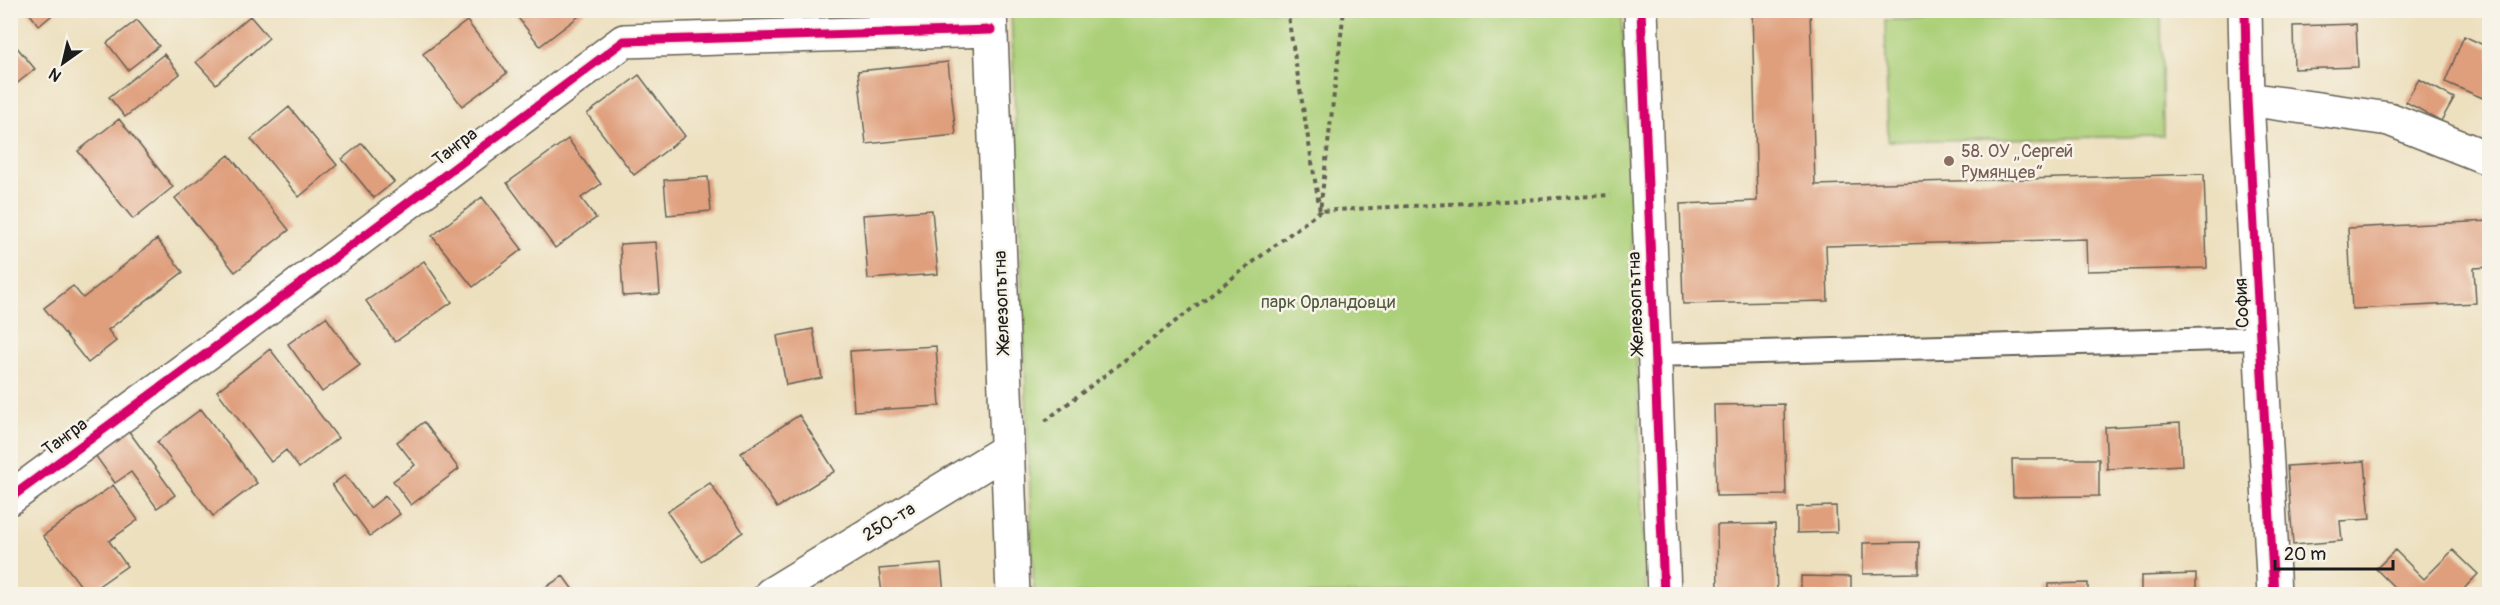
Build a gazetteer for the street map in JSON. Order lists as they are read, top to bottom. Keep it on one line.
{"streets":{"street":["Тангра","Железопътна","София","250-та"]},"crossings":[["Тангра","Железопътна"],["Железопътна","250-та"]],"parks":["парк Орландовци"],"places":["58. ОУ „Сергей Румянцев“"],"scale_bar":"20 m","north":"bottom left"}
